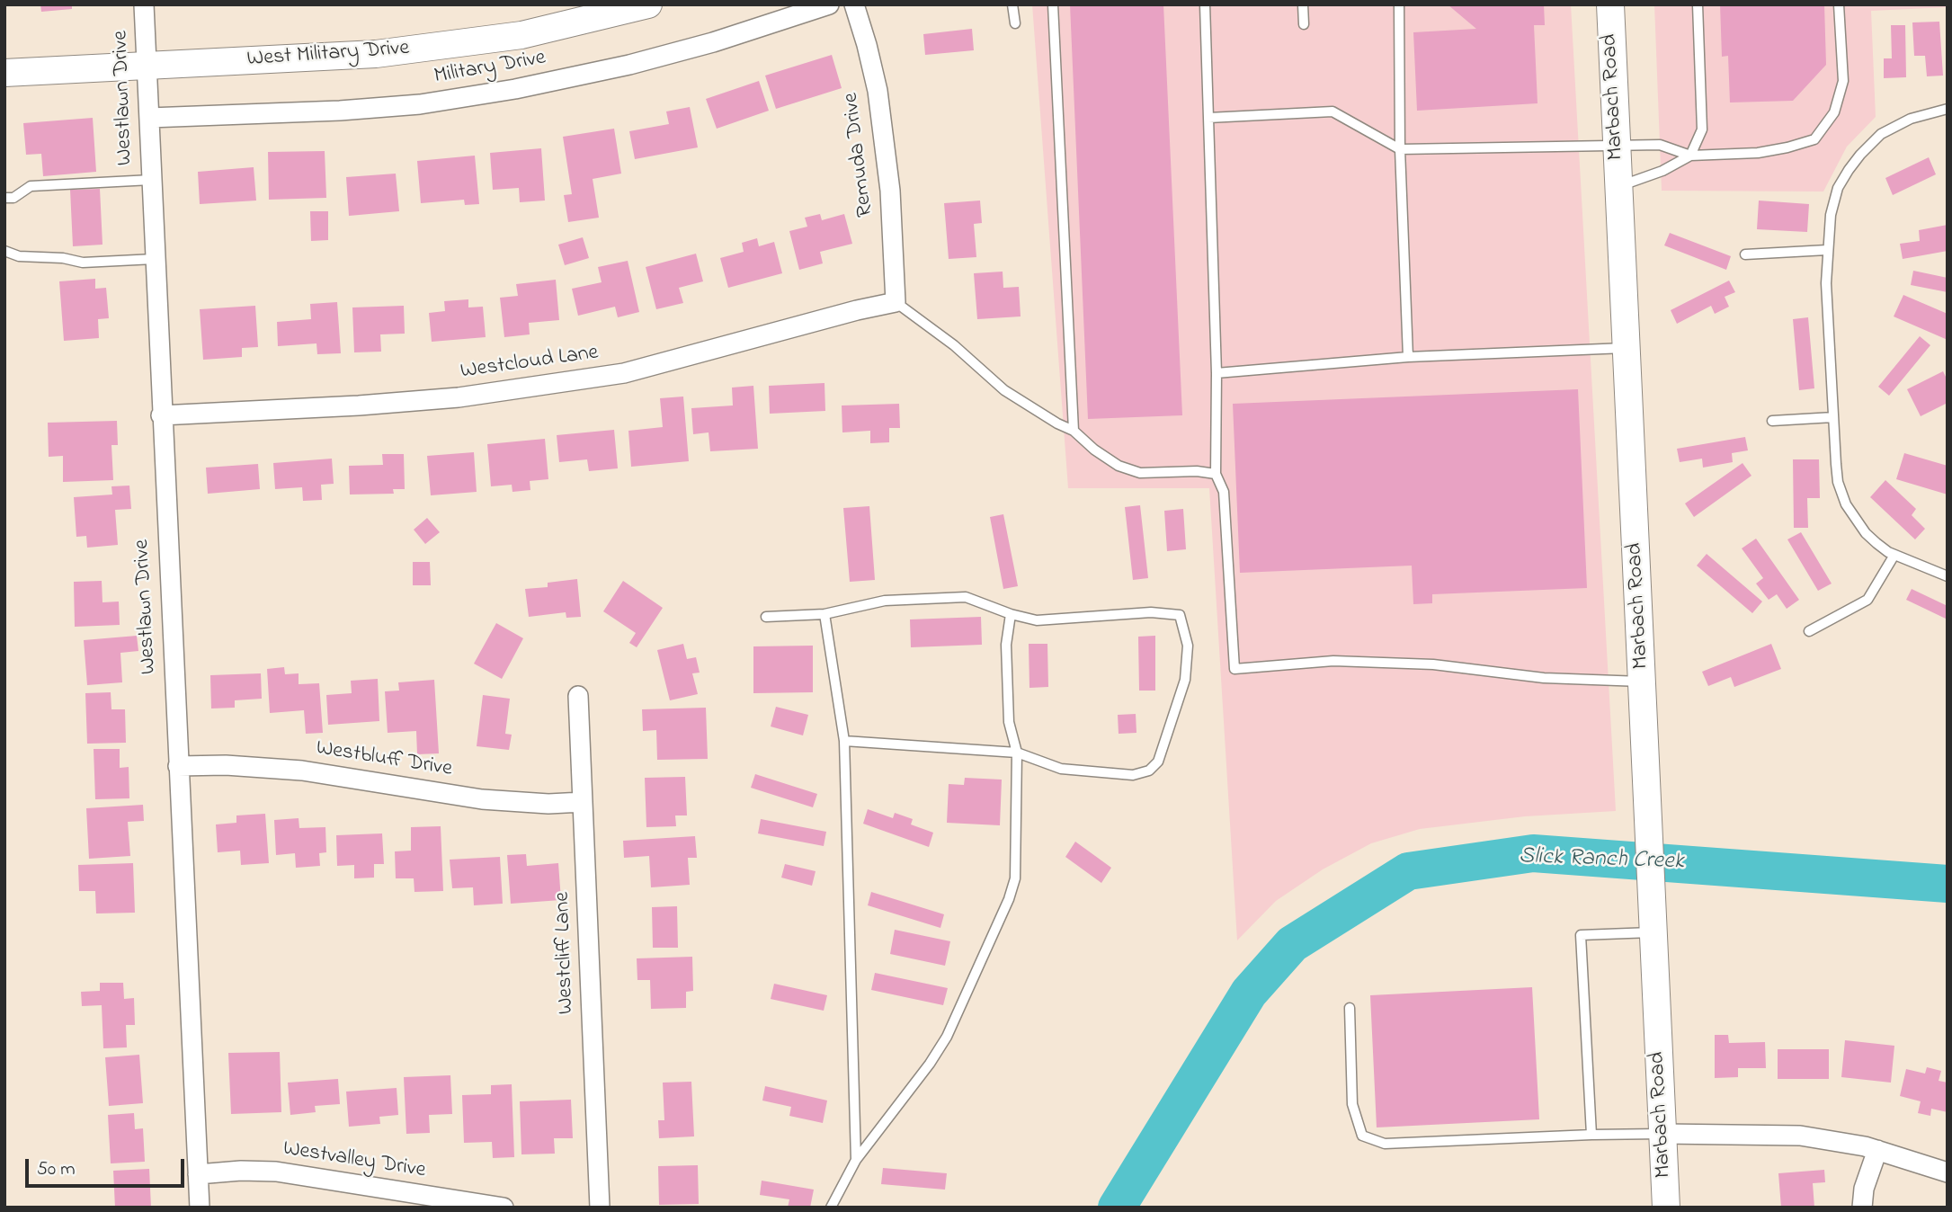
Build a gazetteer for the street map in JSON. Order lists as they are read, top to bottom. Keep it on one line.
{"streets":{"street":["West Military Drive","Military Drive","Marbach Road","Westlawn Drive","Remuda Drive","Westcloud Lane","Westbluff Drive","Westcliff Lane","Westvalley Drive"]},"crossings":[["West Military Drive","Westlawn Drive"],["Military Drive","Westlawn Drive"],["Westlawn Drive","Westcloud Lane"],["Westlawn Drive","Westbluff Drive"],["Westlawn Drive","Westvalley Drive"],["Remuda Drive","Westcloud Lane"],["Westbluff Drive","Westcliff Lane"]],"water":["Slick Ranch Creek"],"scale_bar":"50 m"}
